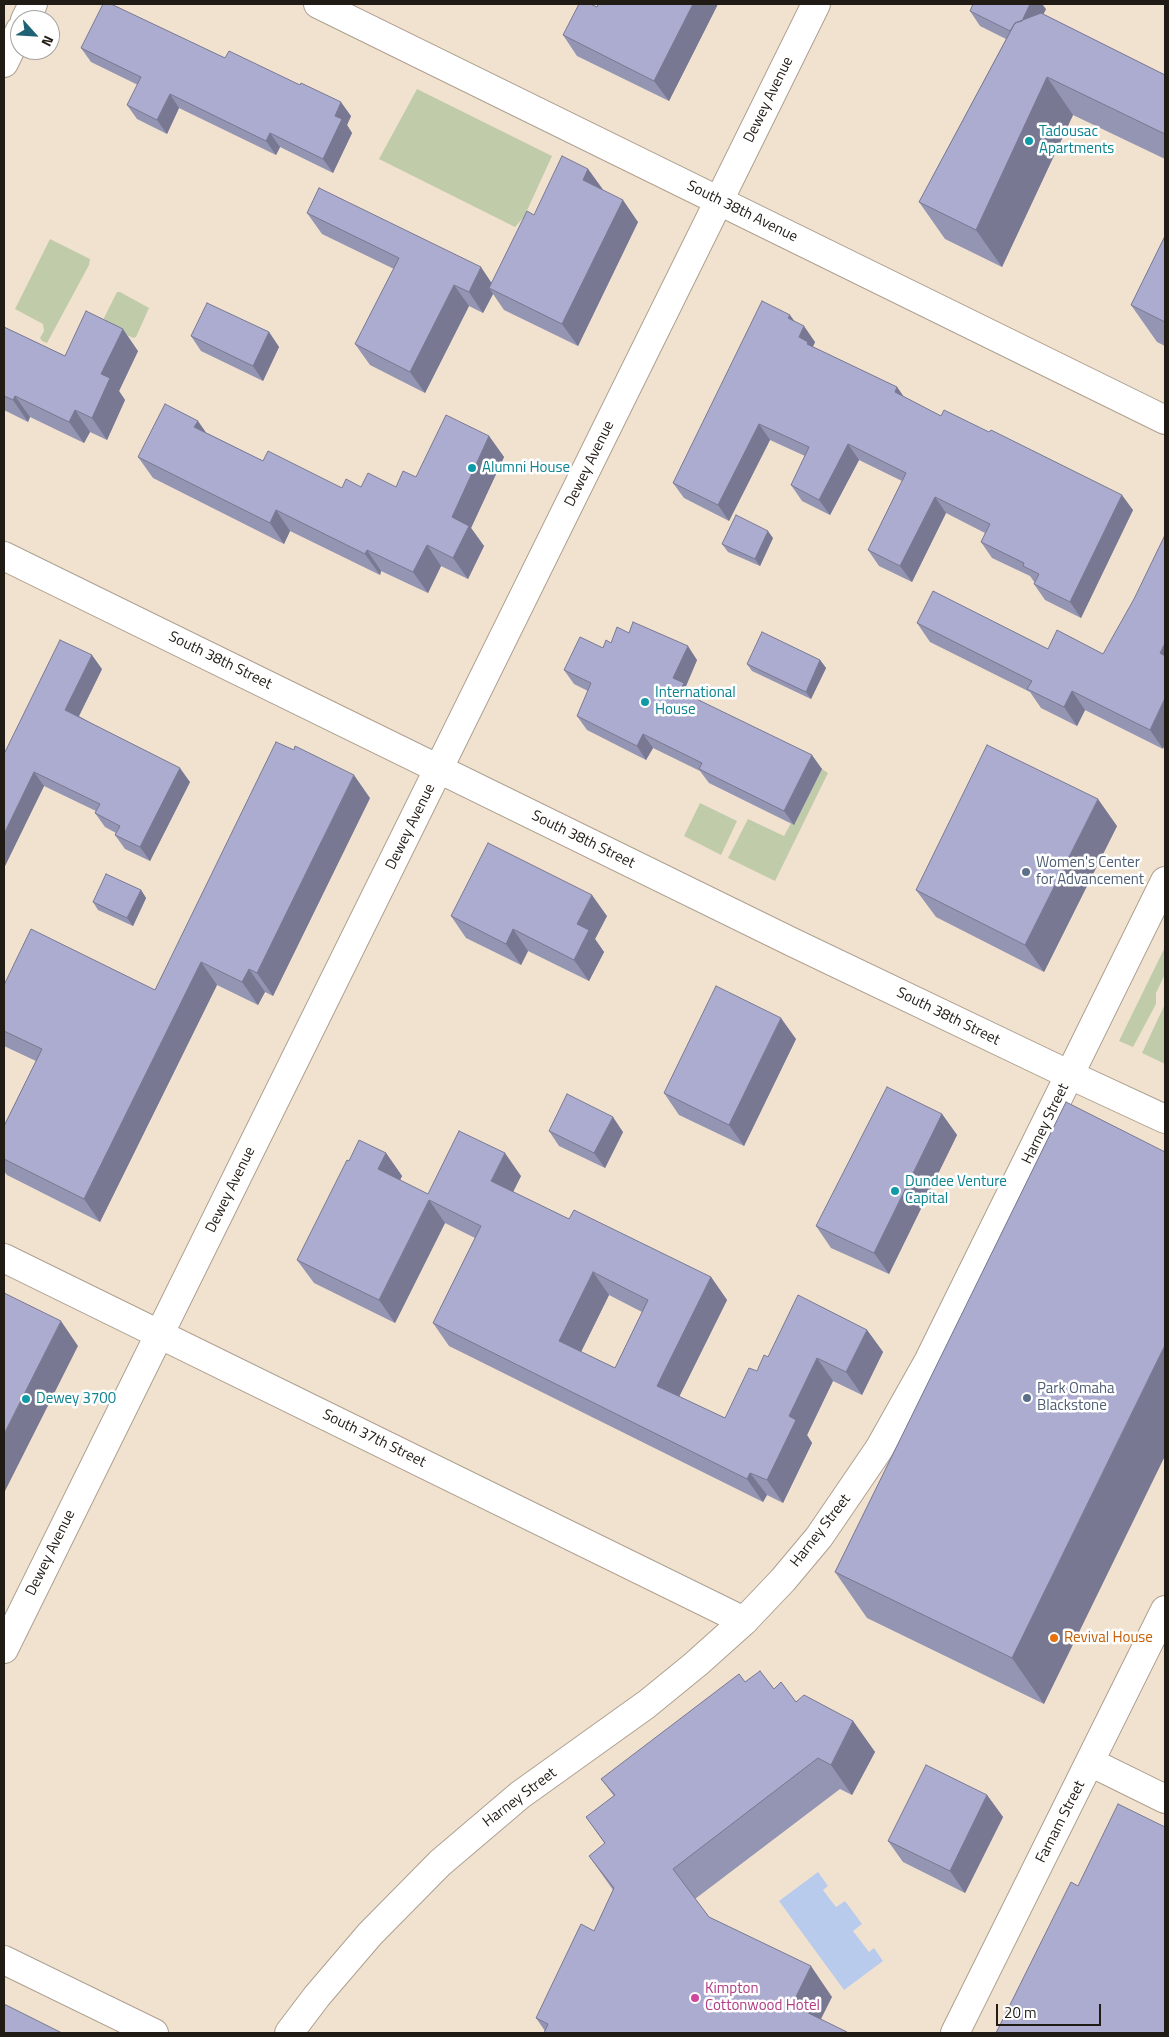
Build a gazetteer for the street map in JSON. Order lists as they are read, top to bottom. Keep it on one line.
{"streets":{"street":["Dewey Avenue","South 38th Avenue","South 38th Street","Harney Street","South 37th Street","Farnam Street"]},"crossings":[["Dewey Avenue","South 38th Avenue"],["Dewey Avenue","South 38th Street"],["Dewey Avenue","South 37th Street"],["South 38th Street","Harney Street"],["Harney Street","South 37th Street"]],"places":["Tadousac Apartments","Alumni House","International House","Women's Center for Advancement","Dundee Venture Capital","Park Omaha Blackstone","Dewey 3700","Revival House","Kimpton Cottonwood Hotel"],"scale_bar":"20 m","north":"bottom right"}
